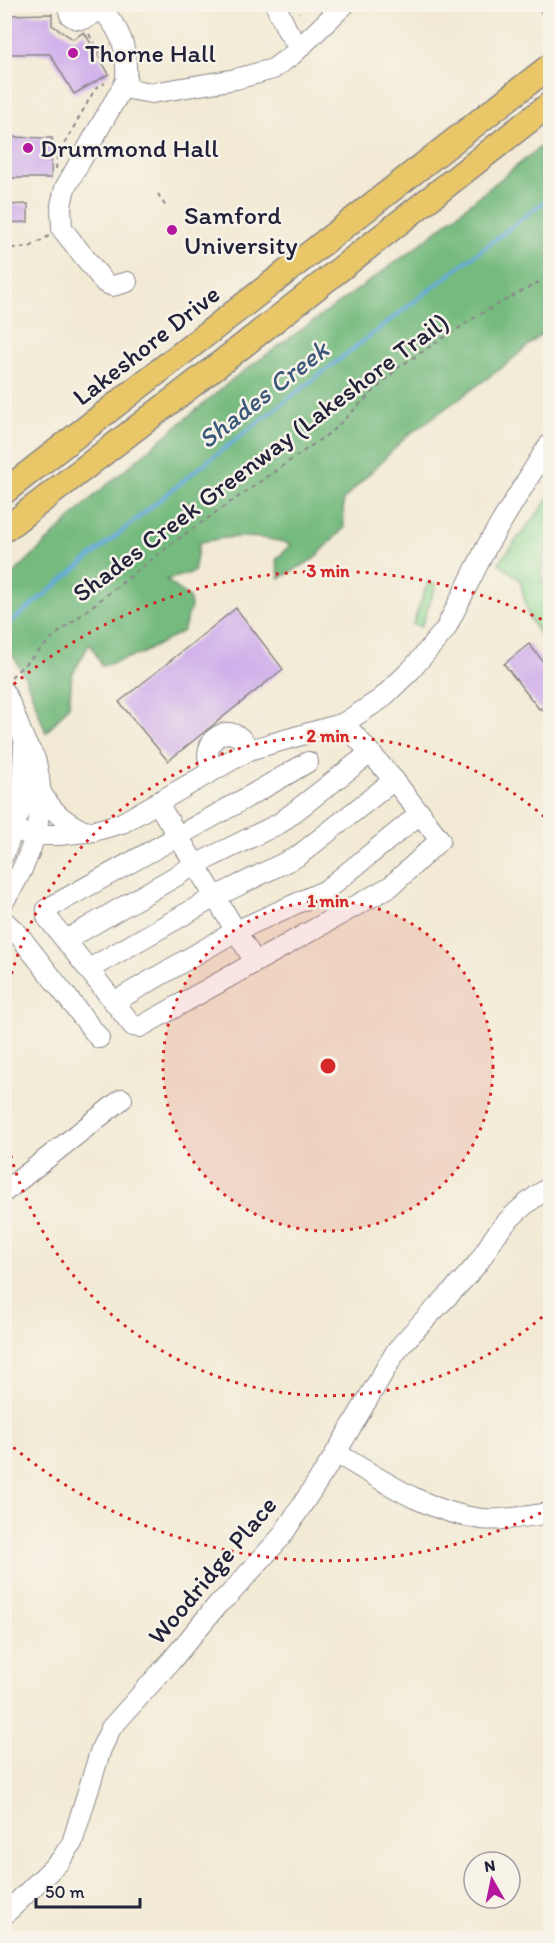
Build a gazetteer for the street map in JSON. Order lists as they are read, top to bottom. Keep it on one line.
{"streets":{"main road":["Lakeshore Drive"],"street":["Woodridge Place"],"path":["Shades Creek Greenway (Lakeshore Trail)"]},"water":["Shades Creek"],"places":["Thorne Hall","Drummond Hall","Samford University"],"scale_bar":"50 m","north":"top","rings":["3 min","2 min","1 min"]}
